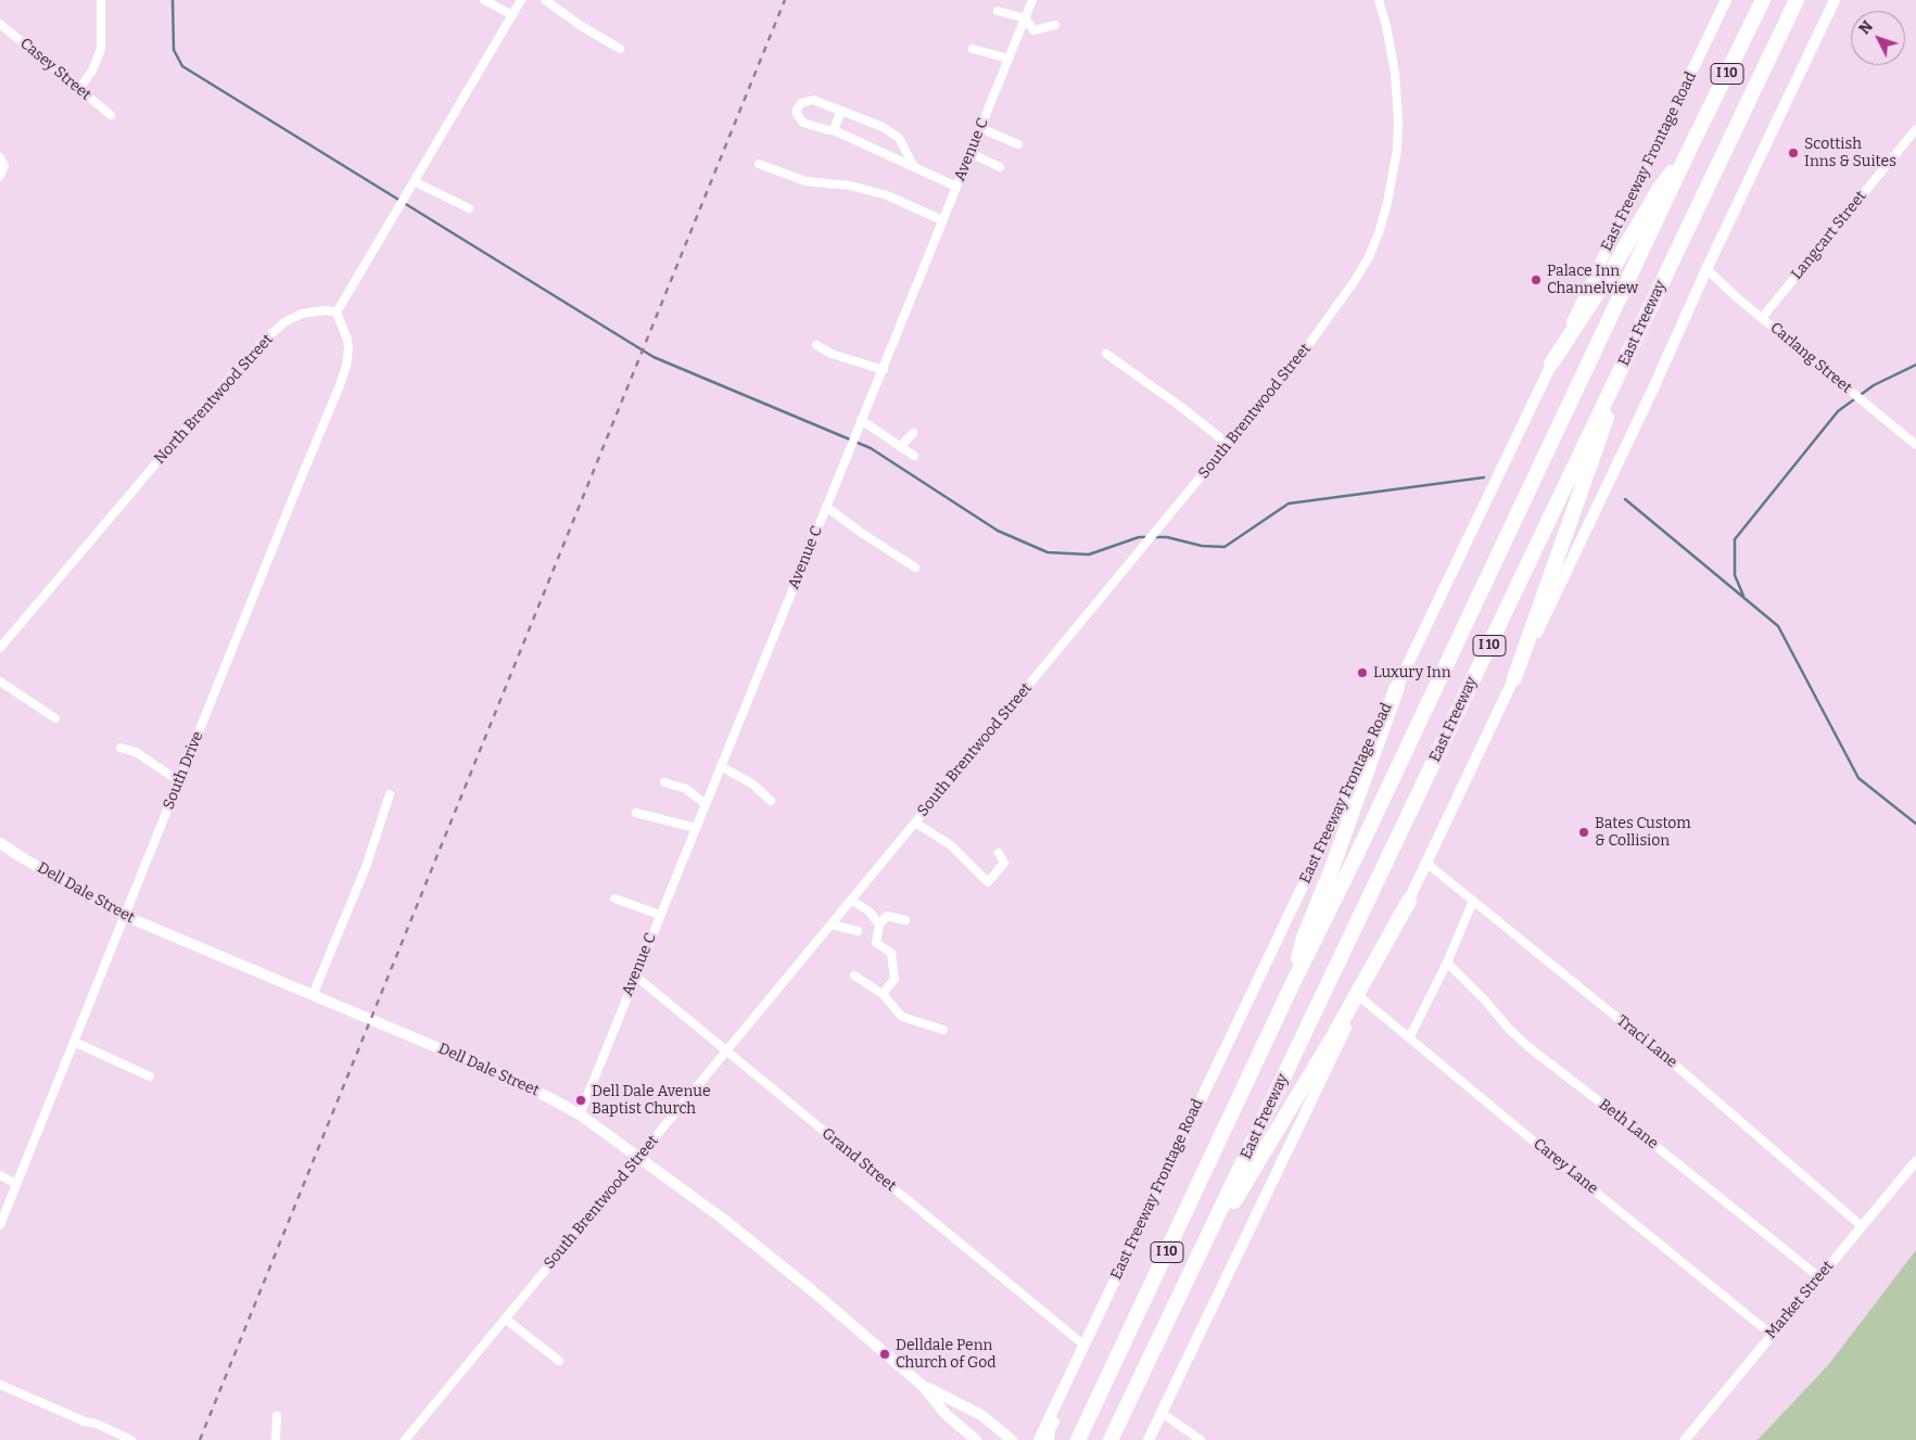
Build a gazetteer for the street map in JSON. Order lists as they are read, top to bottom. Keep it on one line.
{"streets":{"highway":["I 10","East Freeway"],"main road":["East Freeway Frontage Road","Dell Dale Street"],"street":["Casey Street","Avenue C","Langcart Street","Carlang Street","North Brentwood Street","South Brentwood Street","South Drive","Traci Lane","Beth Lane","Grand Street","Carey Lane","Market Street"]},"crossings":[["Avenue C","Dell Dale Street"],["Avenue C","Grand Street"],["East Freeway Frontage Road","Grand Street"],["Langcart Street","Carlang Street"],["North Brentwood Street","South Drive"],["South Brentwood Street","Dell Dale Street"],["South Brentwood Street","Grand Street"],["South Drive","Dell Dale Street"],["Traci Lane","Market Street"],["Beth Lane","Market Street"],["Carey Lane","Market Street"]],"places":["Scottish Inns & Suites","Palace Inn Channelview","Luxury Inn","Bates Custom & Collision","Dell Dale Avenue Baptist Church","Delldale Penn Church of God"],"north":"top left"}
